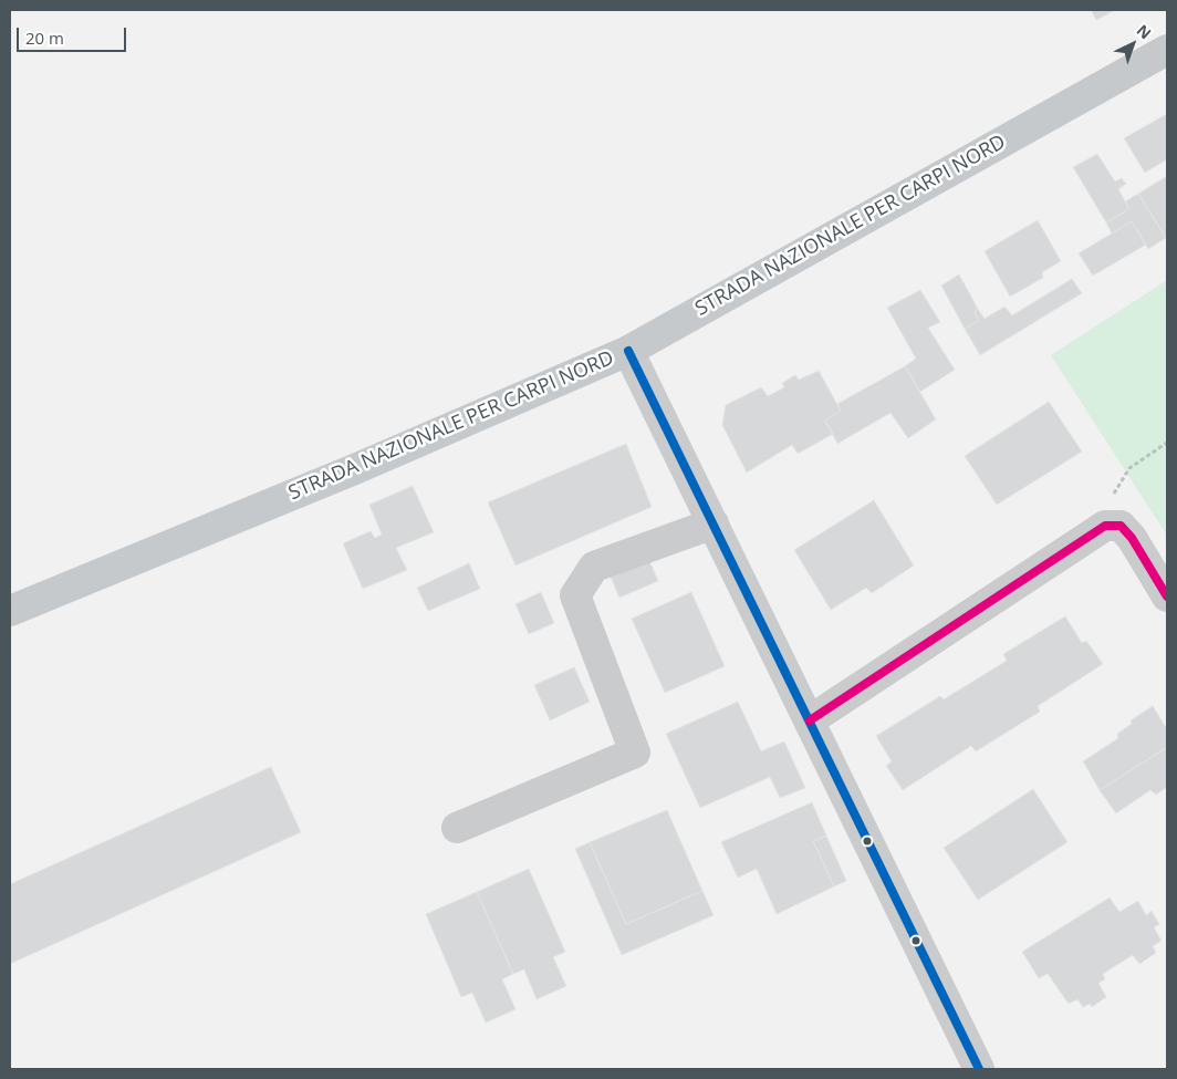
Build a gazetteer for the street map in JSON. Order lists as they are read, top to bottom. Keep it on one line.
{"streets":{"main road":["STRADA NAZIONALE PER CARPI NORD"]},"scale_bar":"20 m","north":"top right"}
